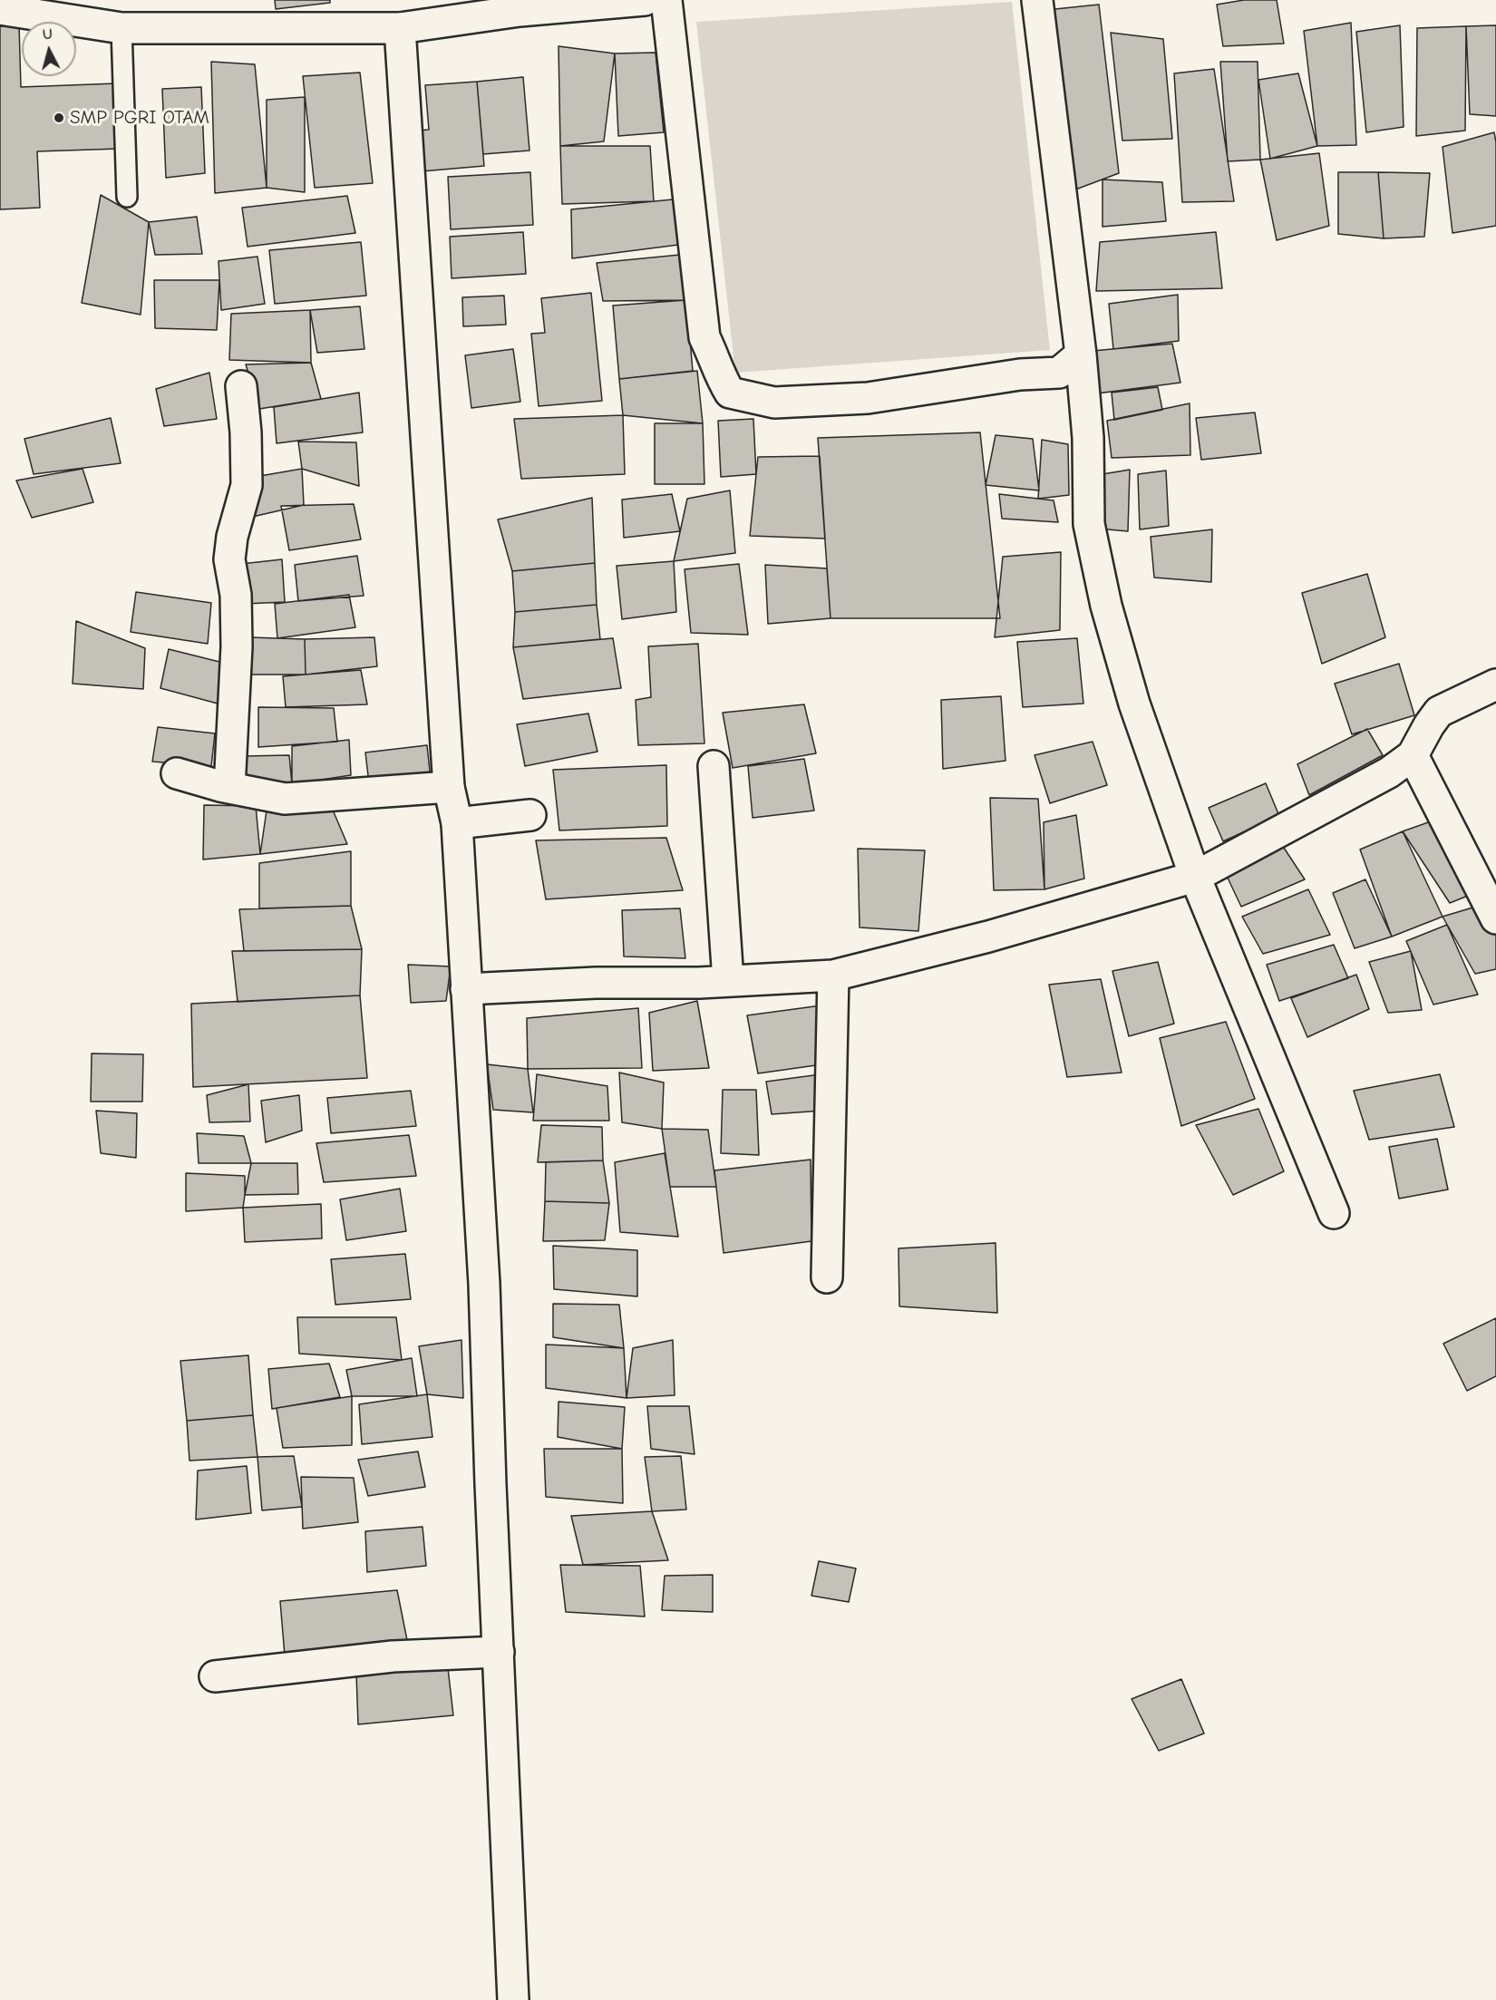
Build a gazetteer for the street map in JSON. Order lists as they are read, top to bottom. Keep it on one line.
{"places":["SMP PGRI OTAM"],"north":"top"}
